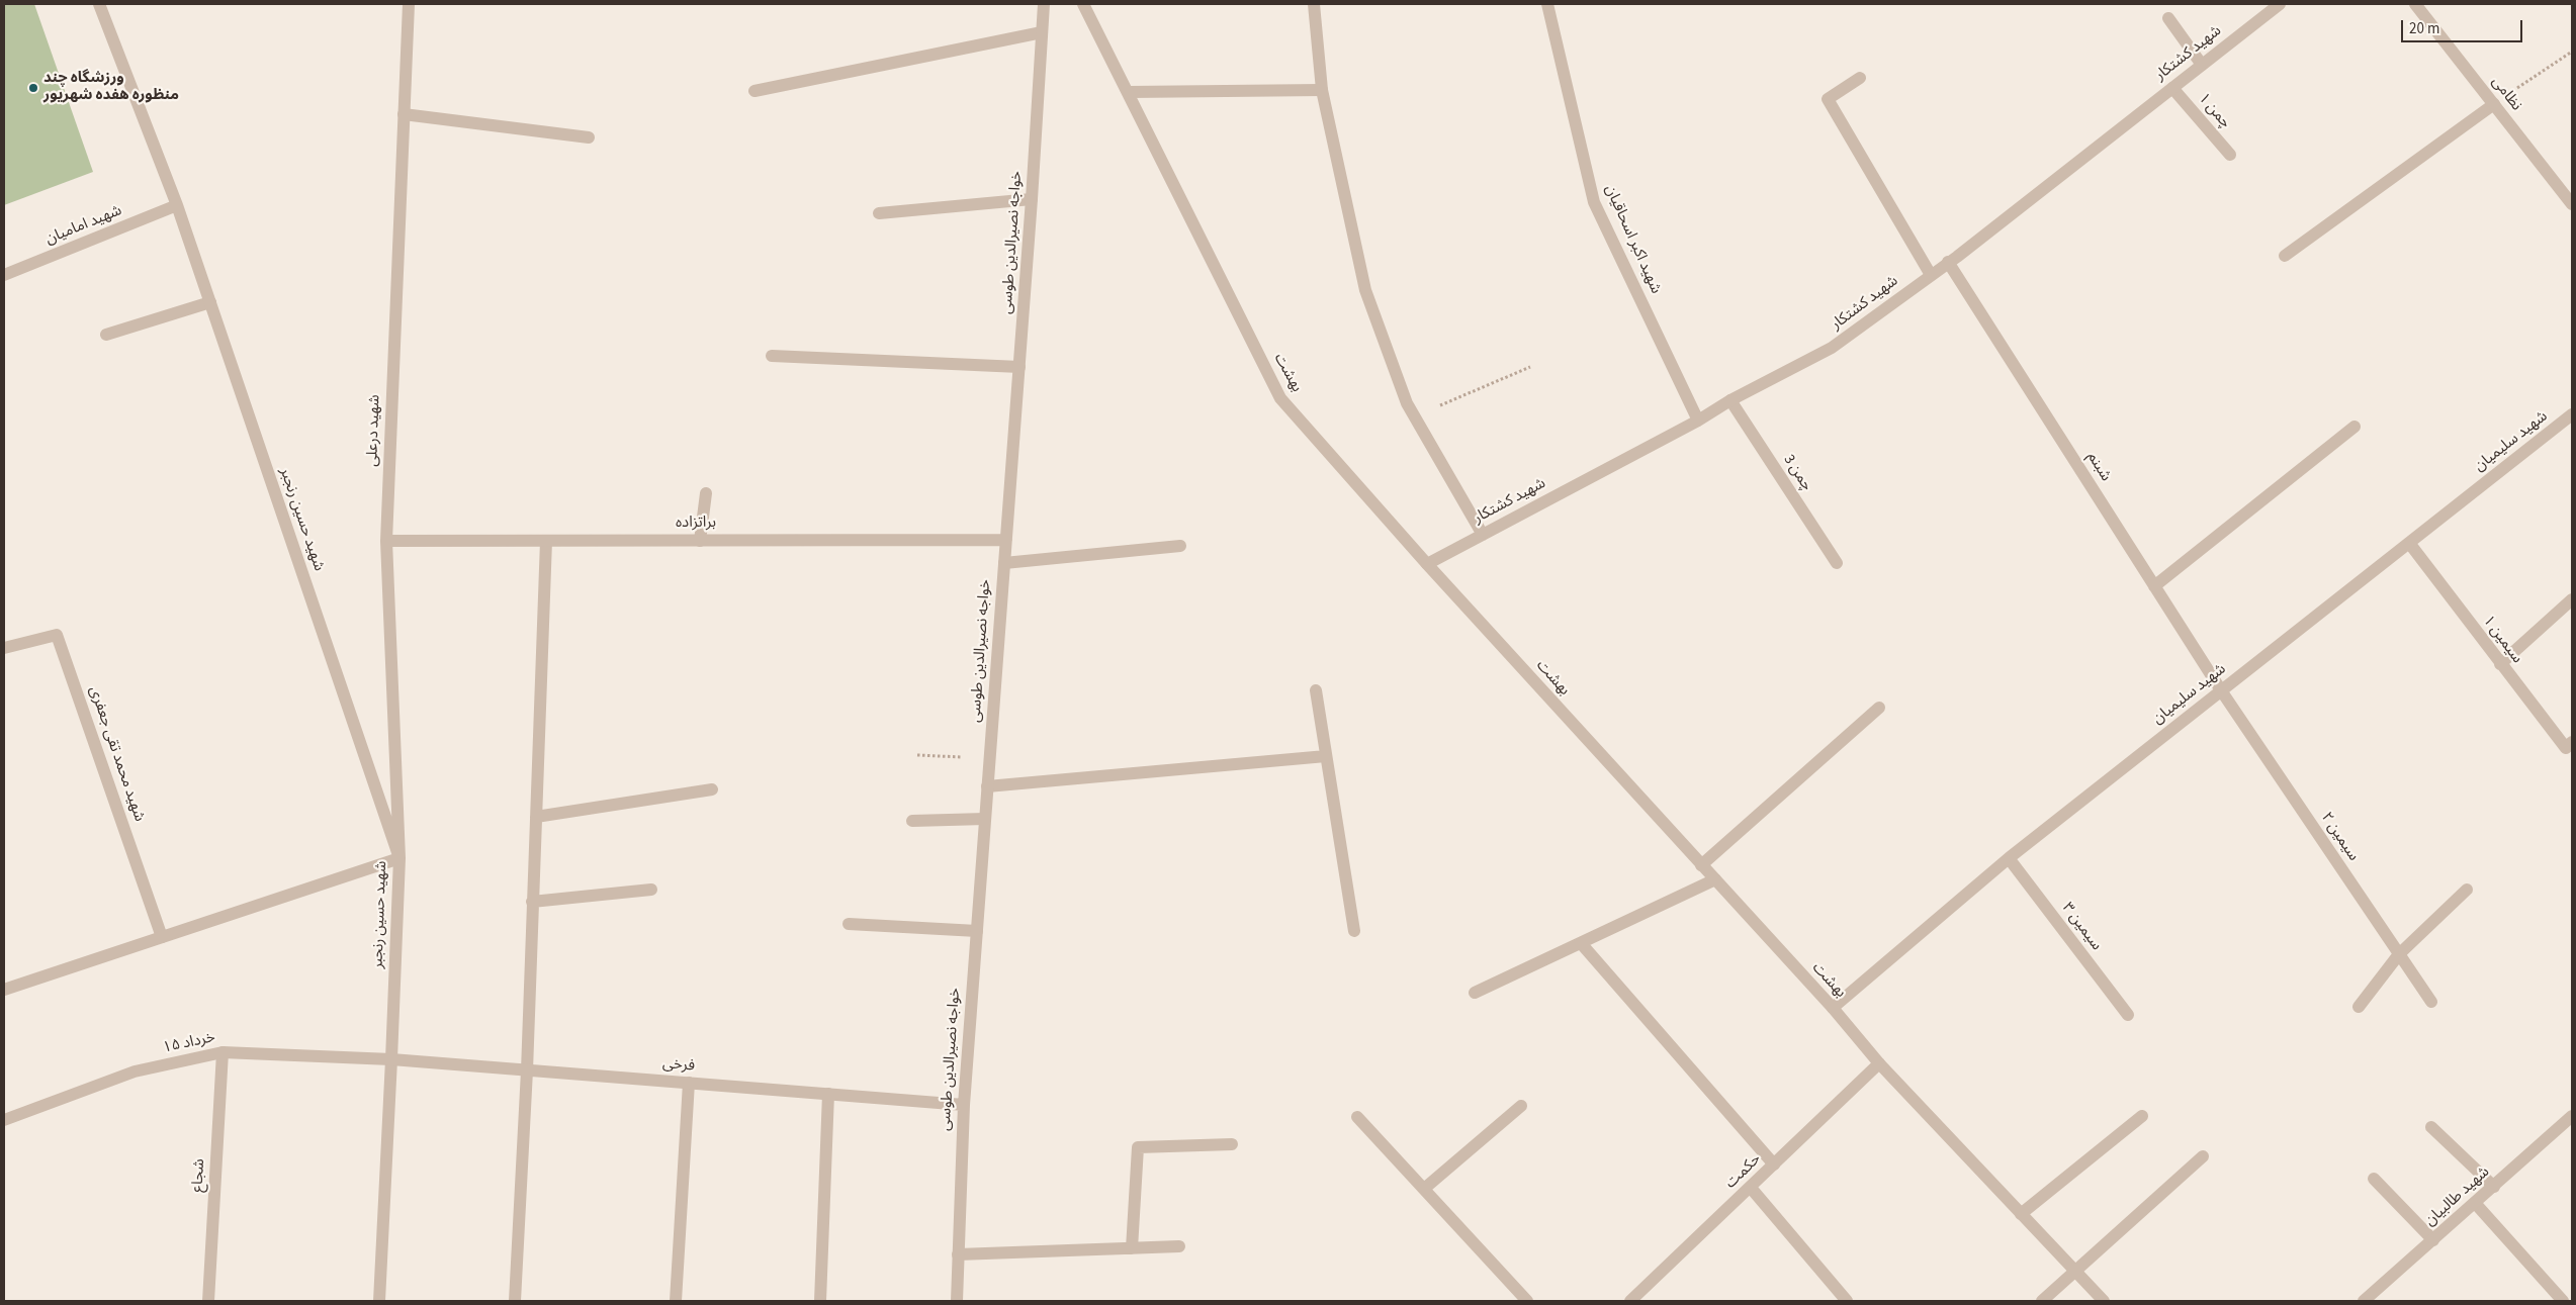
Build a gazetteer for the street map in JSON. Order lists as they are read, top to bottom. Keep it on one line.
{"streets":{"street":["شهید کشتکار","نظامی","چمن ۱","شهید امامیان","شهید اکبر اسحاقیان","خواجه نصیرالدین طوسی","بهشت","شهید درعلی","شهید سلیمیان","شبنم","چمن 3","شهید حسین رنجبر","براتزاده","سیمین ۱","شهید محمد تقی جعفری","سیمین ۲","سیمین ۳","۱۵ خرداد","فرخی","حکمت","شجاع","شهید طالبیان"]},"crossings":[["شهید کشتکار","چمن ۱"],["شهید کشتکار","شهید اکبر اسحاقیان"],["شهید کشتکار","بهشت"],["شهید کشتکار","شبنم"],["شهید کشتکار","چمن 3"],["شهید امامیان","شهید حسین رنجبر"],["خواجه نصیرالدین طوسی","براتزاده"],["خواجه نصیرالدین طوسی","فرخی"],["بهشت","شهید سلیمیان"],["بهشت","حکمت"],["شهید درعلی","شهید حسین رنجبر"],["شهید درعلی","براتزاده"],["شهید سلیمیان","شبنم"],["شهید سلیمیان","سیمین ۱"],["شهید سلیمیان","سیمین ۲"],["شهید سلیمیان","سیمین ۳"],["شبنم","سیمین ۲"],["شهید حسین رنجبر","۱۵ خرداد"],["شهید حسین رنجبر","فرخی"],["۱۵ خرداد","فرخی"],["۱۵ خرداد","شجاع"]],"places":["ورزشگاه چند منظوره هفده شهریور"],"scale_bar":"20 m"}
